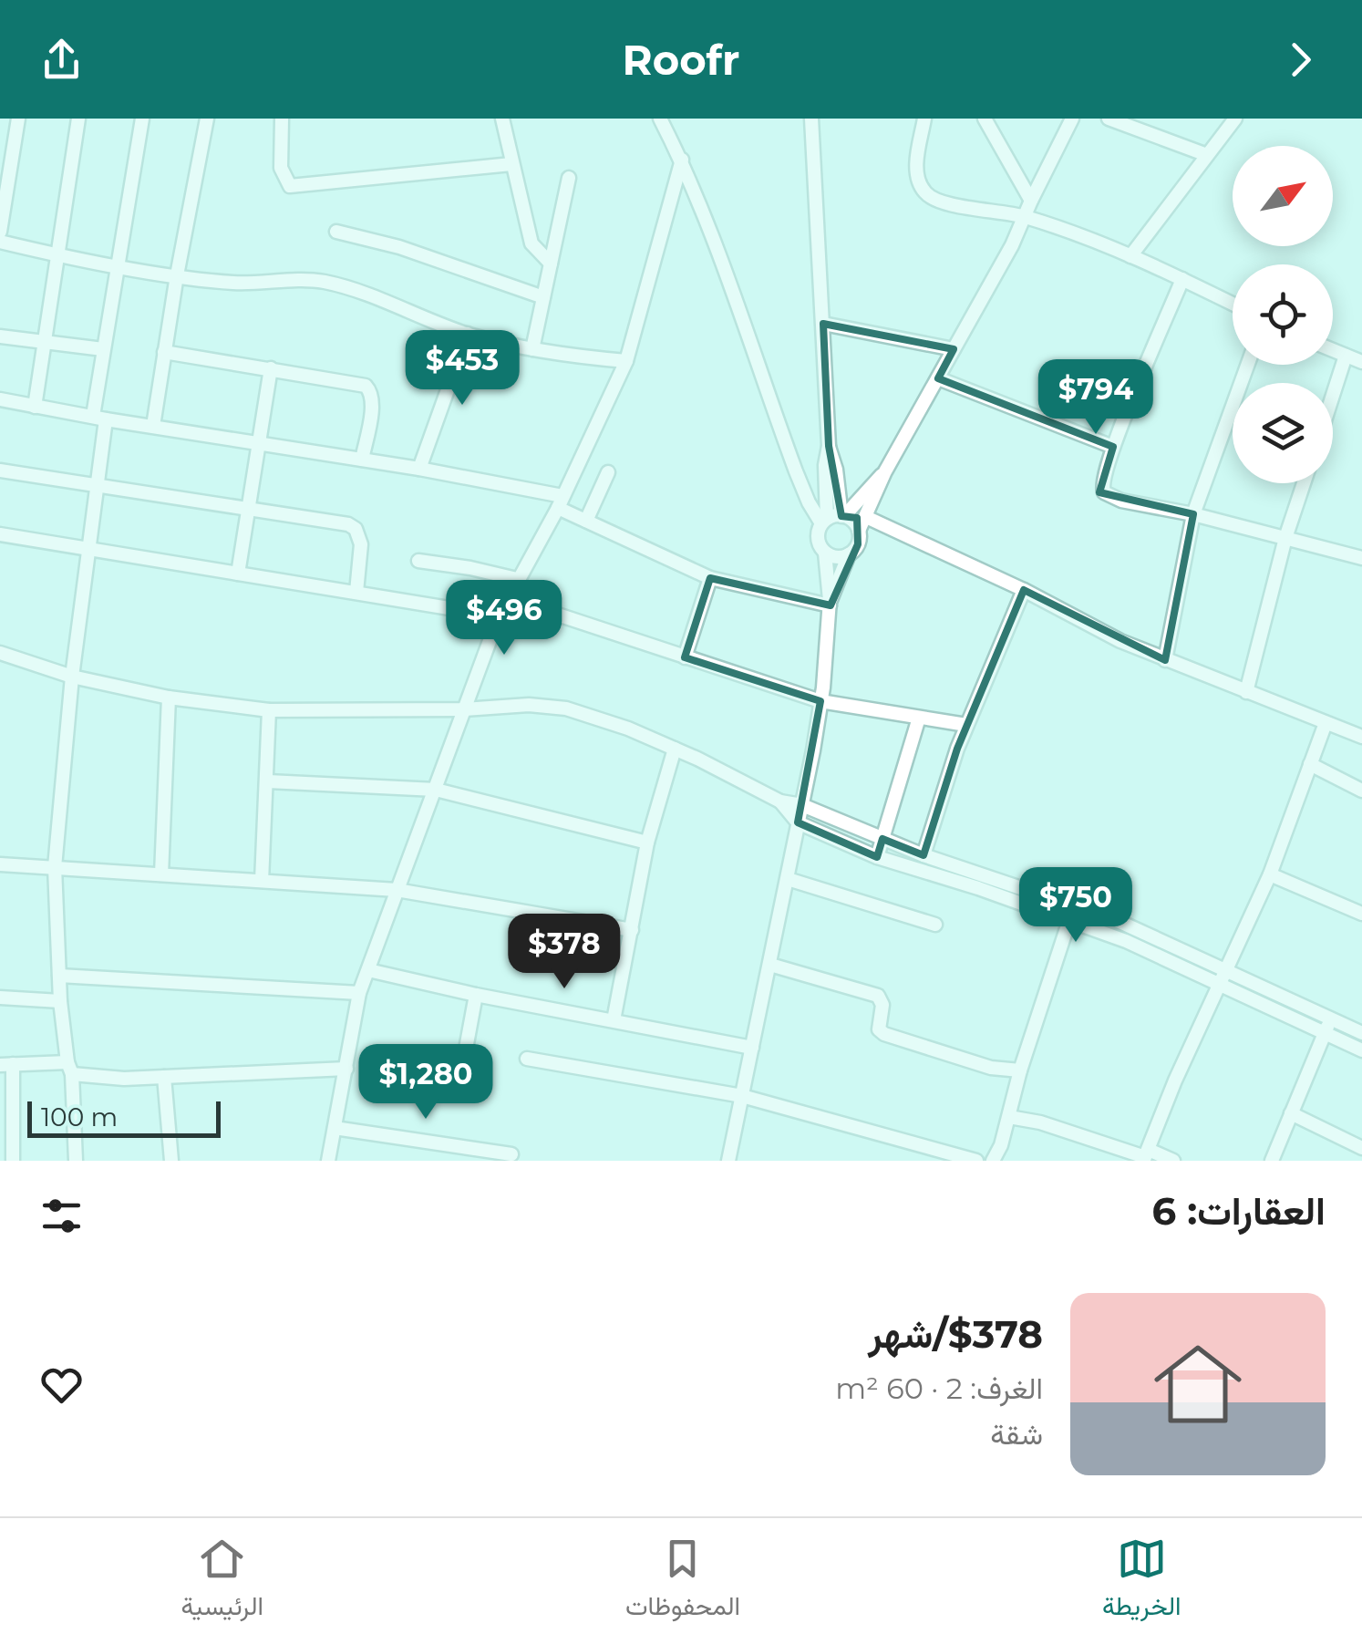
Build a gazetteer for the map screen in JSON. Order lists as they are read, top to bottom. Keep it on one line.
{"scale_bar":"100 m","north":"top right","page":{"header":"Roofr","price":["$453","$794","$496","$750","$378","$1,280"],"scale":"100 m","heading":"العقارات: 6","list":[{"name":"$378/شهر","note":"الغرف: 2 · 60 m² · شقة"}],"tabs":["الخريطة","المحفوظات","الرئيسية"]}}
